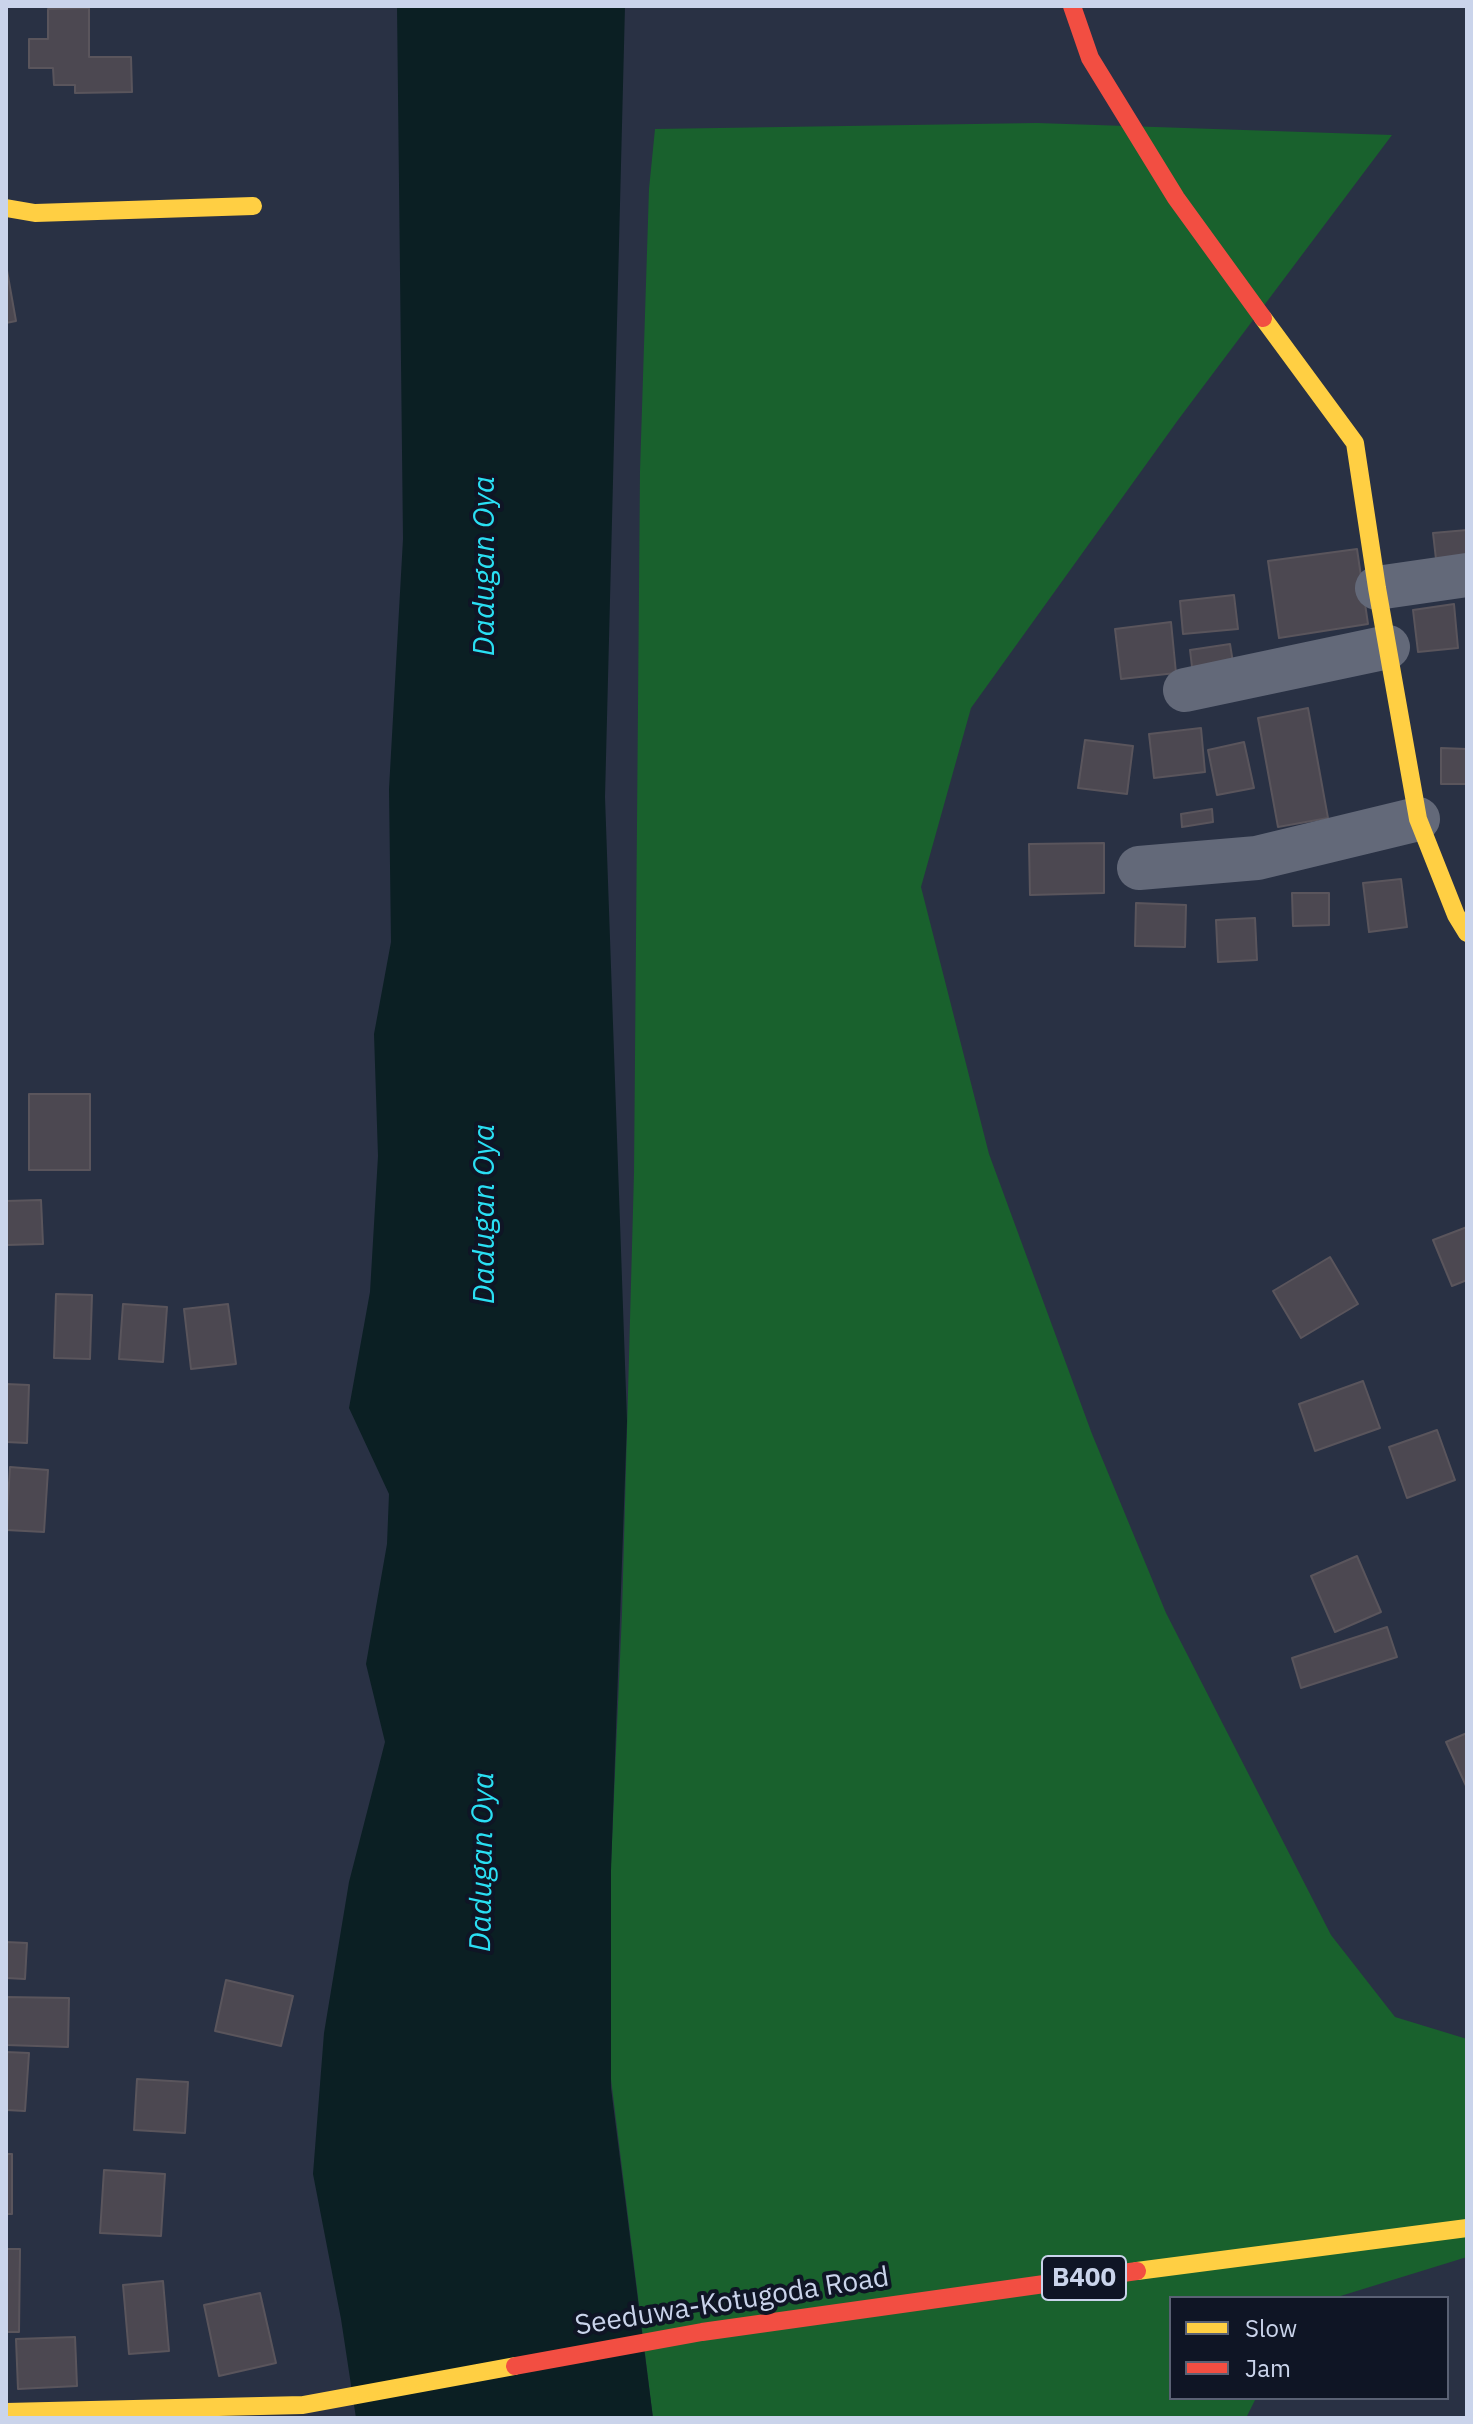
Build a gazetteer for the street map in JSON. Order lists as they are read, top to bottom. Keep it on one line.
{"streets":{"main road":["B400","Seeduwa-Kotugoda Road"]},"water":["Dadugan Oya"],"legend":["Slow","Jam"]}
